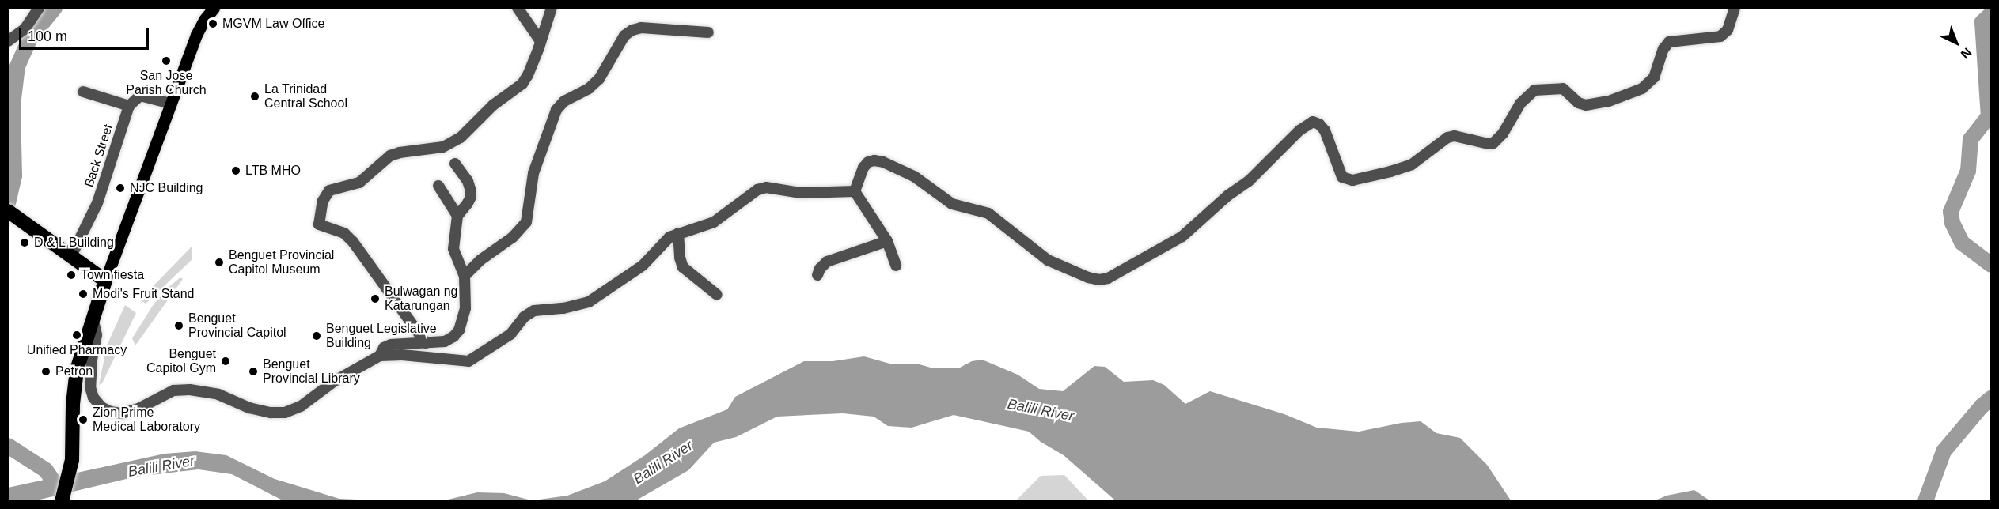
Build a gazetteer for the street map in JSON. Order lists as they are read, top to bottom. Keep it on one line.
{"streets":{"street":["Back Street"]},"water":["Balili River"],"places":["MGVM Law Office","San Jose Parish Church","La Trinidad Central School","LTB MHO","NJC Building","D & L Building","Benguet Provincial Capitol Museum","Town fiesta","Modi's Fruit Stand","Bulwagan ng Katarungan","Benguet Provincial Capitol","Unified Pharmacy","Benguet Legislative Building","Benguet Capitol Gym","Petron","Benguet Provincial Library","Zion Prime Medical Laboratory"],"scale_bar":"100 m","north":"bottom right"}
